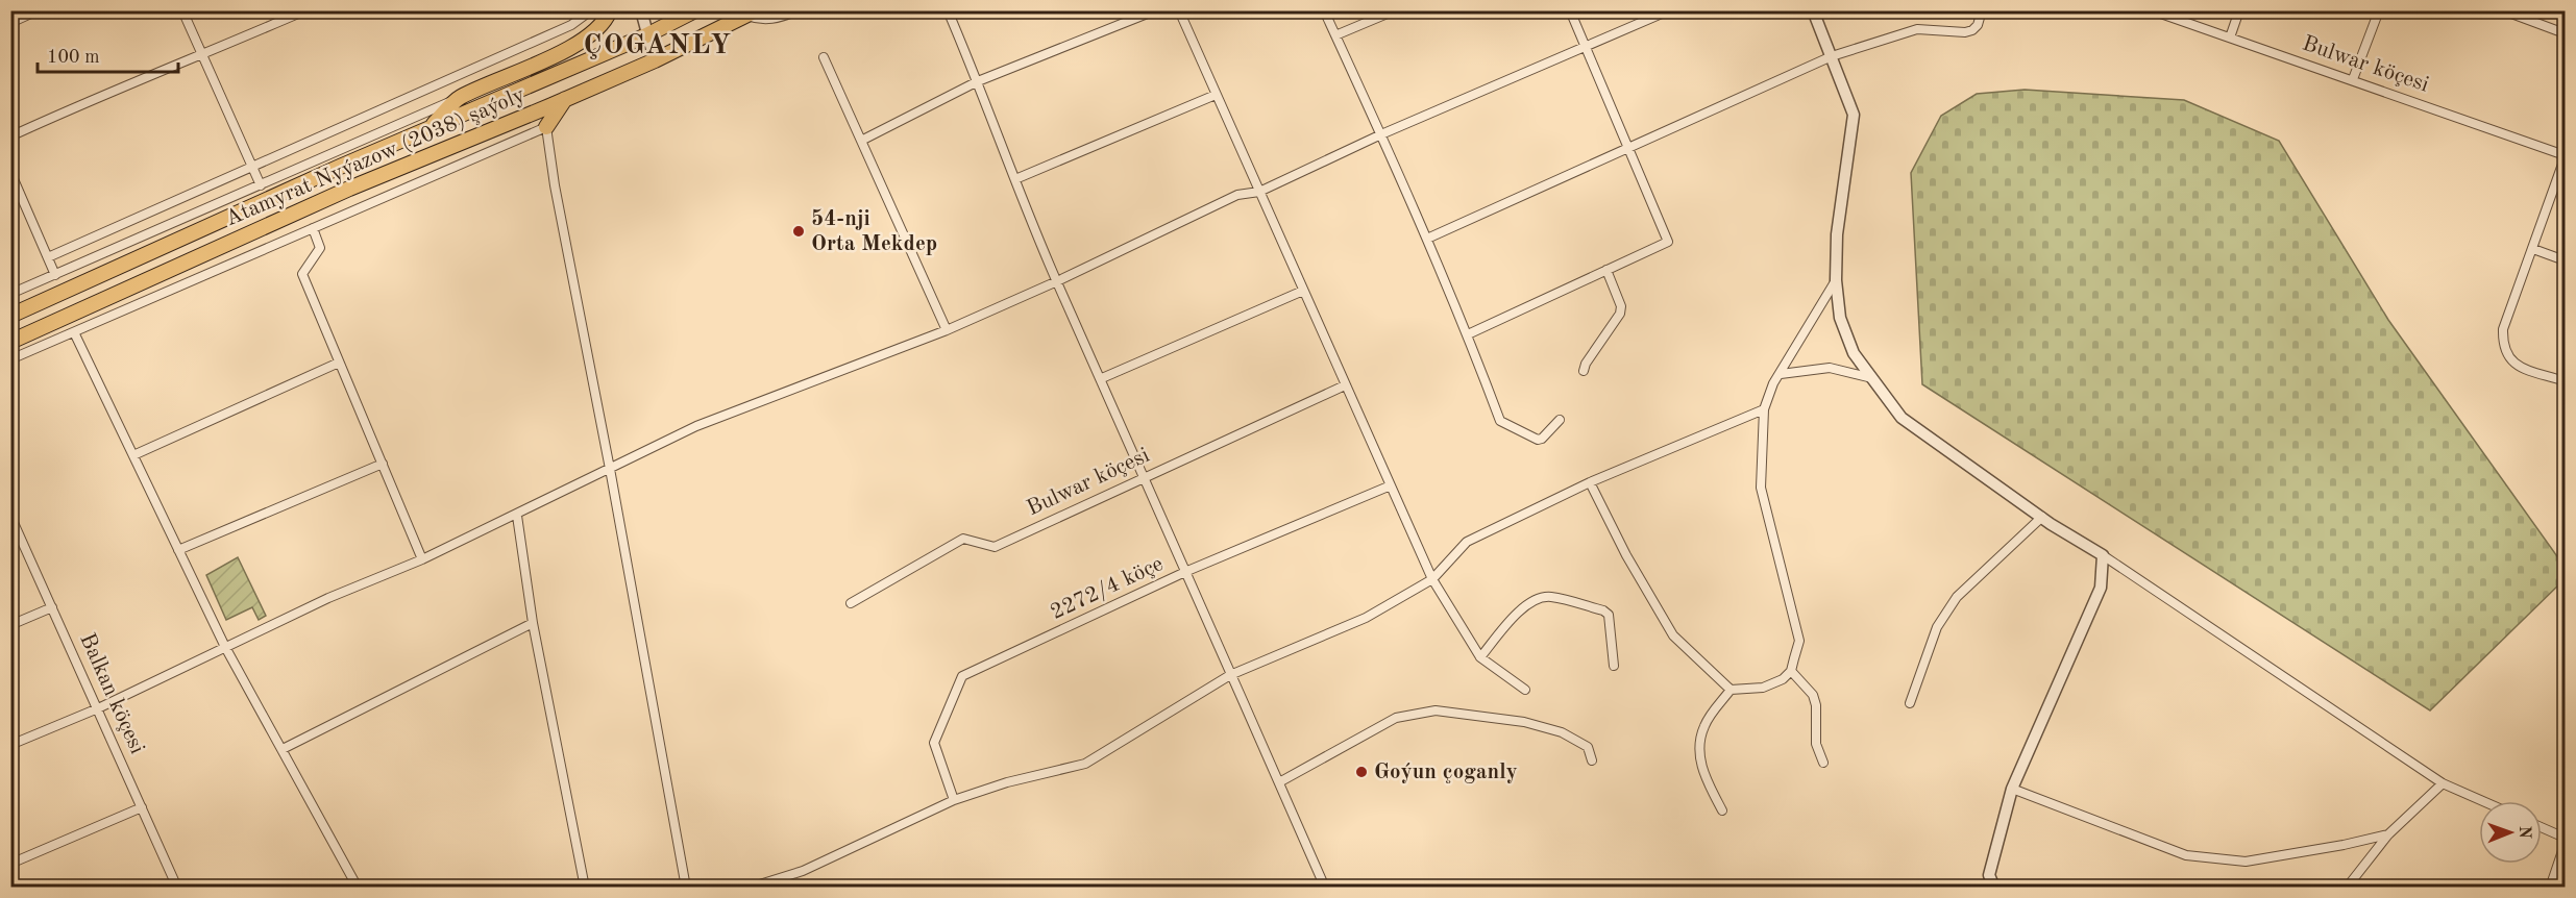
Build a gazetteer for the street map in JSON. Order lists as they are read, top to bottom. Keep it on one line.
{"streets":{"main road":["Atamyrat Nyýazow (2038) şaýoly"],"street":["Bulwar köçesi","2272/4 köçe","Balkan köçesi"]},"districts":["ÇOGANLY"],"places":["54-nji Orta Mekdep","Goýun çoganly"],"scale_bar":"100 m","north":"right"}
